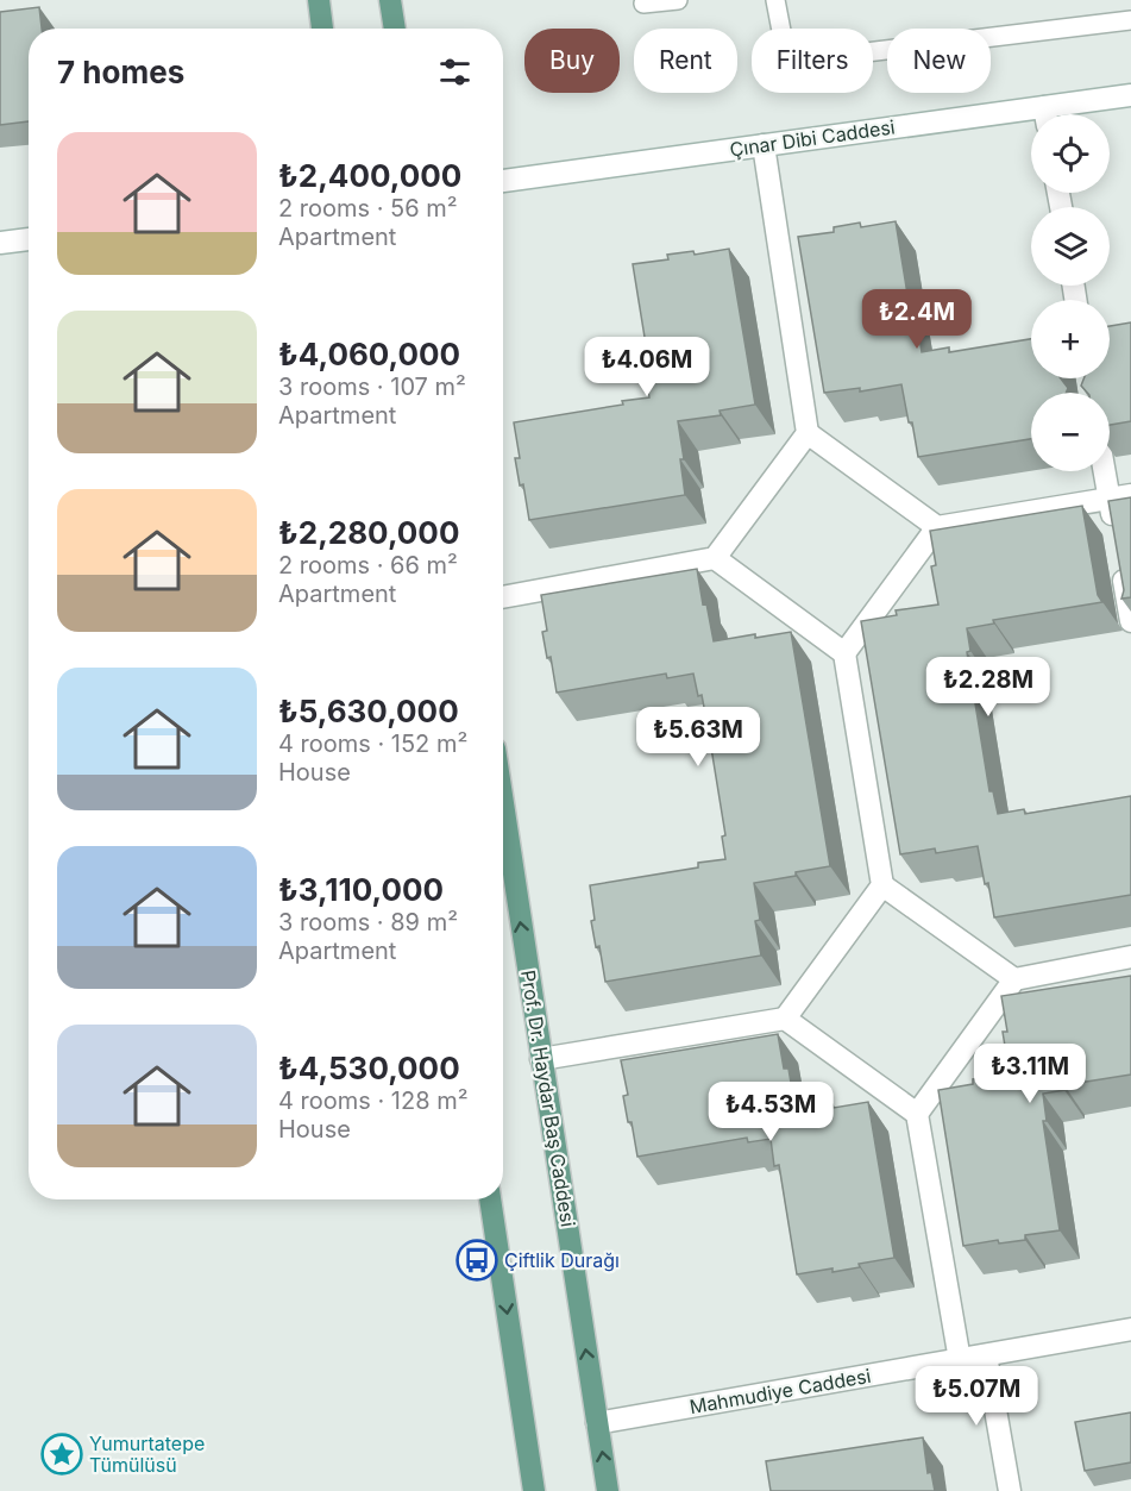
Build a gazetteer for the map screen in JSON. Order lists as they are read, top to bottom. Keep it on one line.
{"streets":{"main road":["Prof. Dr. Haydar Baş Caddesi"],"street":["Çınar Dibi Caddesi","Mahmudiye Caddesi"]},"crossings":[["Prof. Dr. Haydar Baş Caddesi","Mahmudiye Caddesi"]],"places":{"bus stop":["Çiftlik Durağı"],"place":["Yumurtatepe Tümülüsü"]},"page":{"chip":["Buy","Rent","Filters","New"],"heading":"7 homes","map_buttons":["+","−"],"list":[{"name":"₺2,400,000","note":"2 rooms · 56 m² · Apartment"},{"name":"₺4,060,000","note":"3 rooms · 107 m² · Apartment"},{"name":"₺2,280,000","note":"2 rooms · 66 m² · Apartment"},{"name":"₺5,630,000","note":"4 rooms · 152 m² · House"},{"name":"₺3,110,000","note":"3 rooms · 89 m² · Apartment"},{"name":"₺4,530,000","note":"4 rooms · 128 m² · House"}],"price":["₺2.4M","₺4.06M","₺2.28M","₺5.63M","₺3.11M","₺4.53M","₺5.07M"]}}
